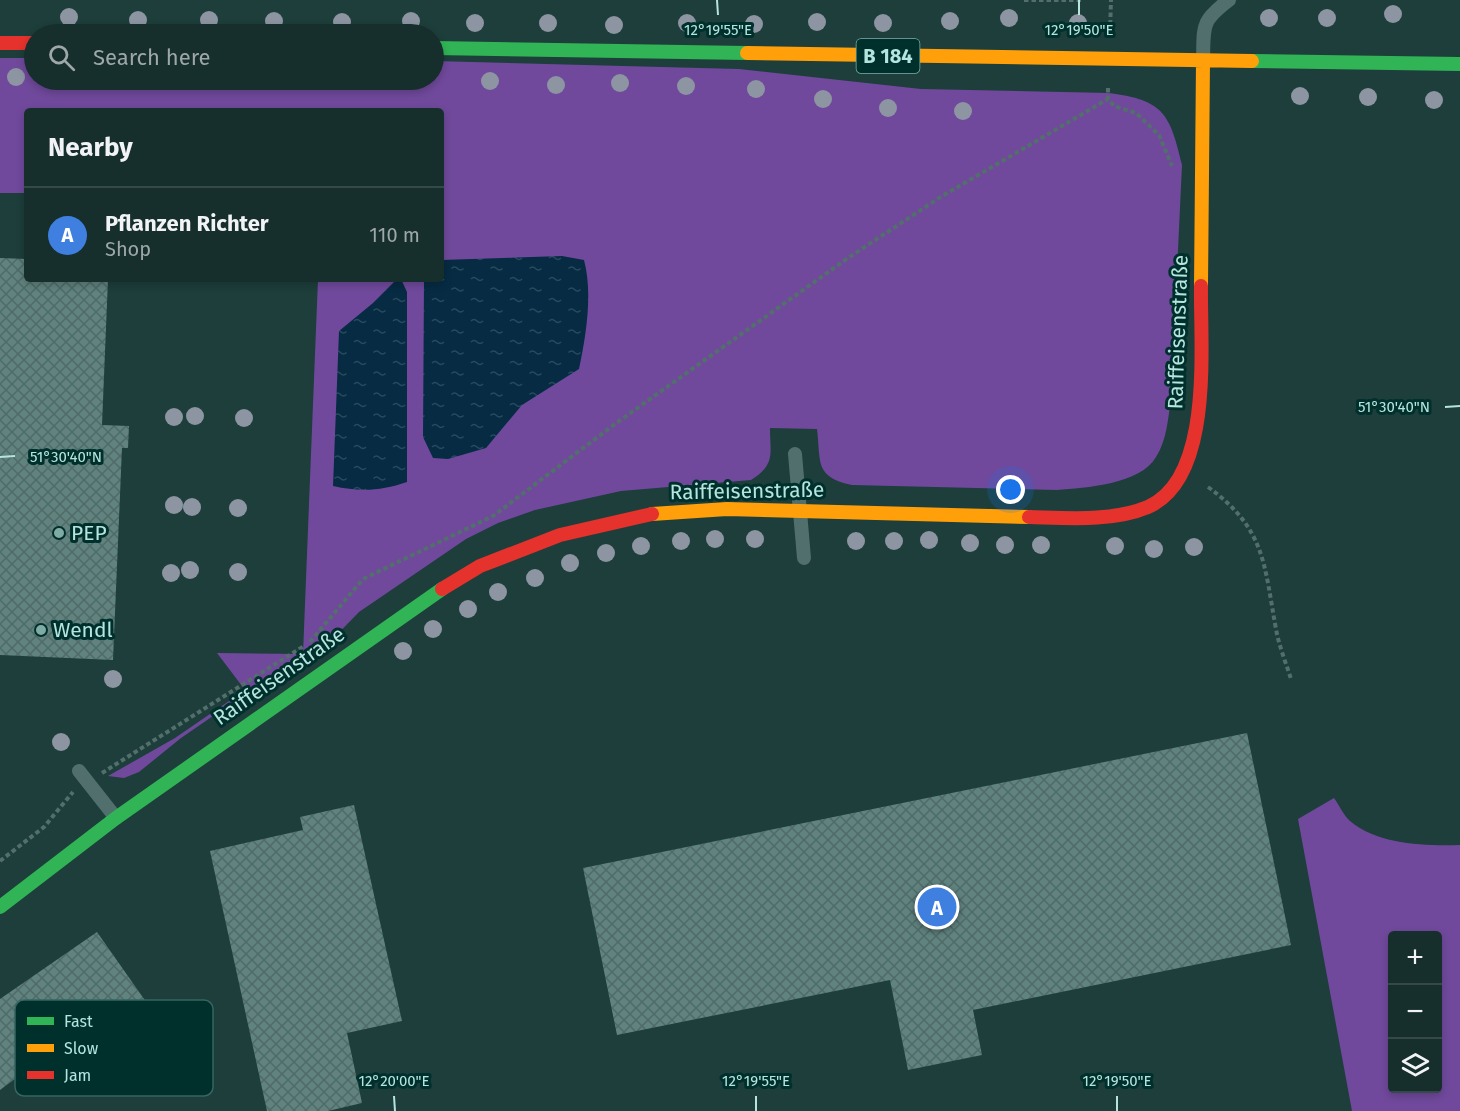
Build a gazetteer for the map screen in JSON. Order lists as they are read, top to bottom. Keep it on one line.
{"streets":{"street":["B 184","Raiffeisenstraße"]},"crossings":[["B 184","Raiffeisenstraße"]],"places":["PEP","Wendl"],"legend":["Fast","Slow","Jam"],"page":{"search":"Search here","heading":"Nearby","list":[{"mark":"A","name":"Pflanzen Richter","note":"Shop","value":"110 m"}],"pins":"A","map_buttons":["+","−"]},"coordinates":["12°19'55\"E","12°19'50\"E","51°30'40\"N","12°20'00\"E"]}
